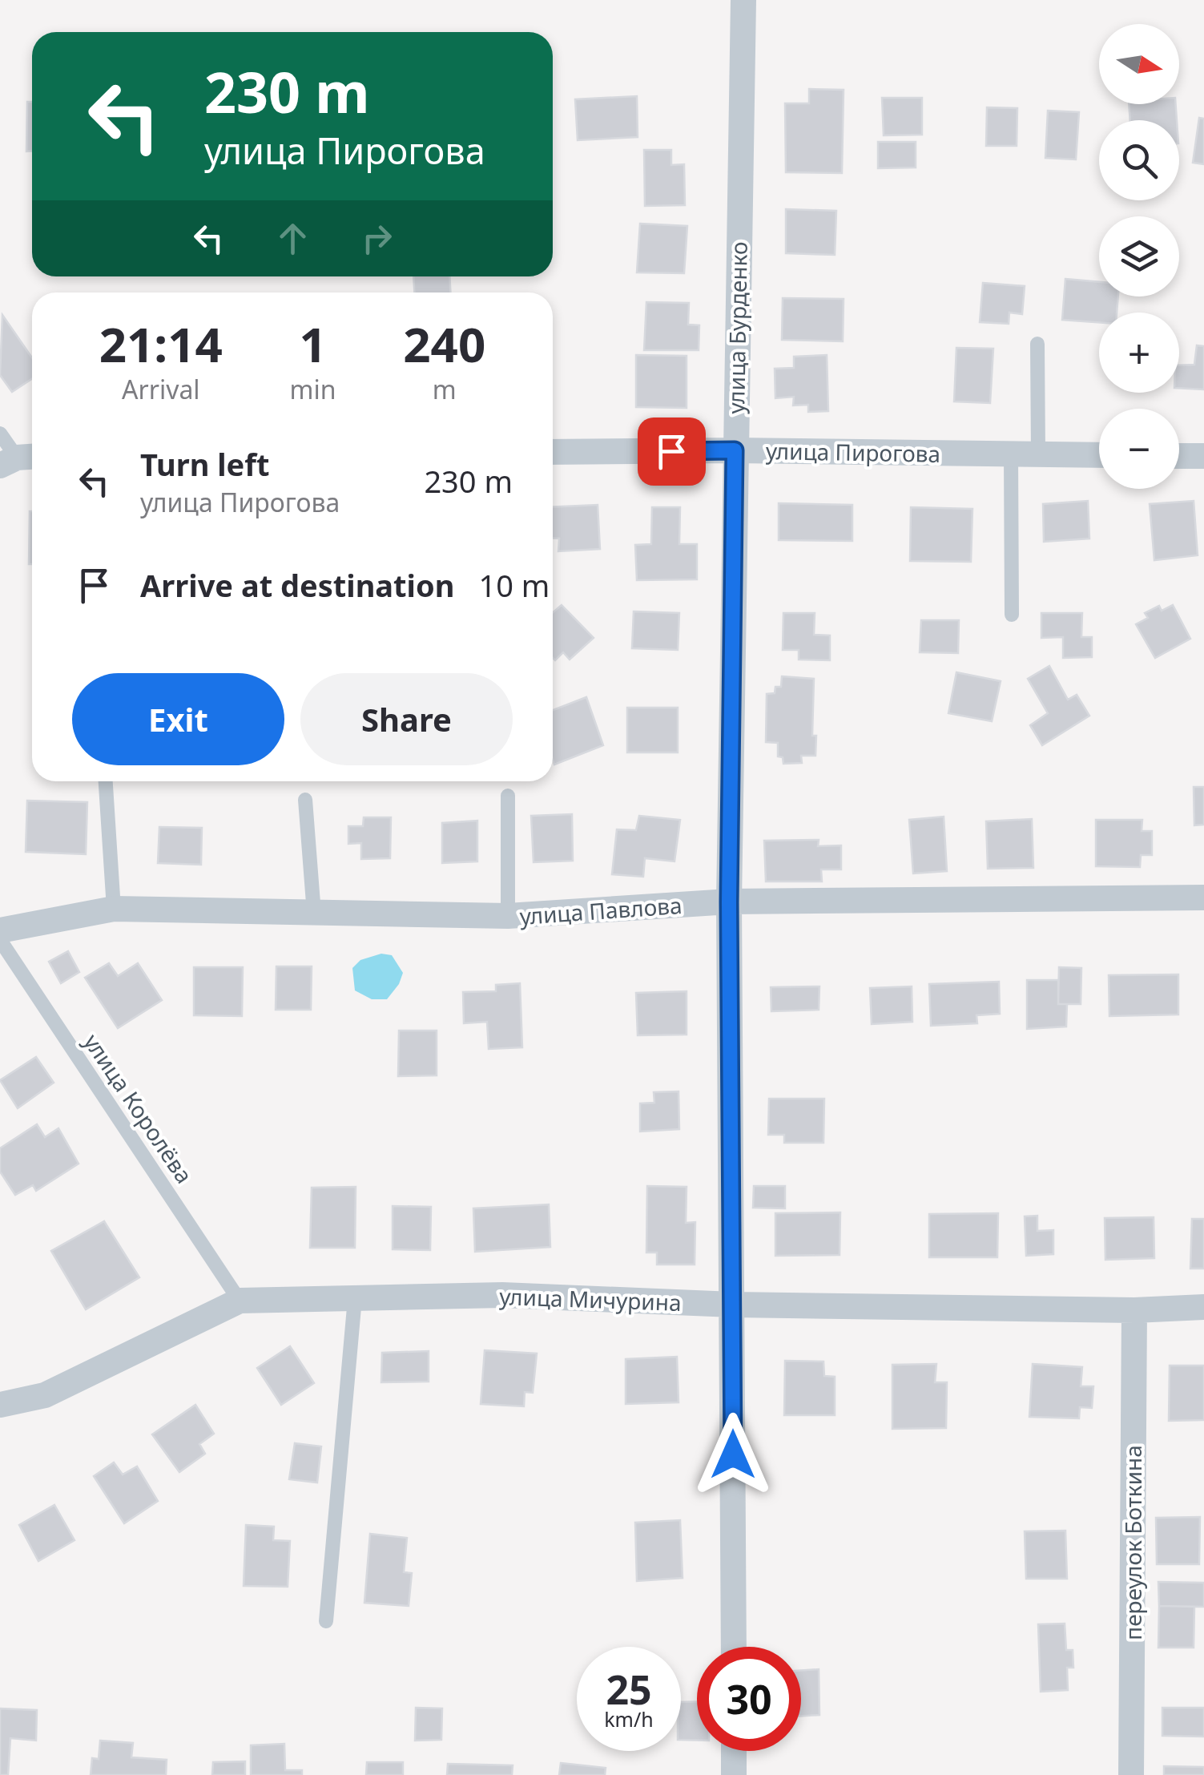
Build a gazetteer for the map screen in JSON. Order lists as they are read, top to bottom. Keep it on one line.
{"streets":{"street":["улица Бурденко","улица Пирогова","улица Павлова","улица Мичурина","переулок Боткина"],"lane":["улица Королёва"]},"crossings":[["улица Бурденко","улица Пирогова"],["улица Бурденко","улица Павлова"],["улица Бурденко","улица Мичурина"],["улица Королёва","улица Мичурина"],["улица Мичурина","переулок Боткина"]],"north":"right","page":{"map_buttons":["+","−"],"turn":["230 m","улица Пирогова"],"eta":["21:14","Arrival","1","min","240","m"],"list":[{"name":"Turn left","note":"улица Пирогова","value":"230 m"},{"name":"Arrive at destination","value":"10 m"}],"buttons":["Exit","Share"],"speed":"25 km/h","limit":"30"}}
